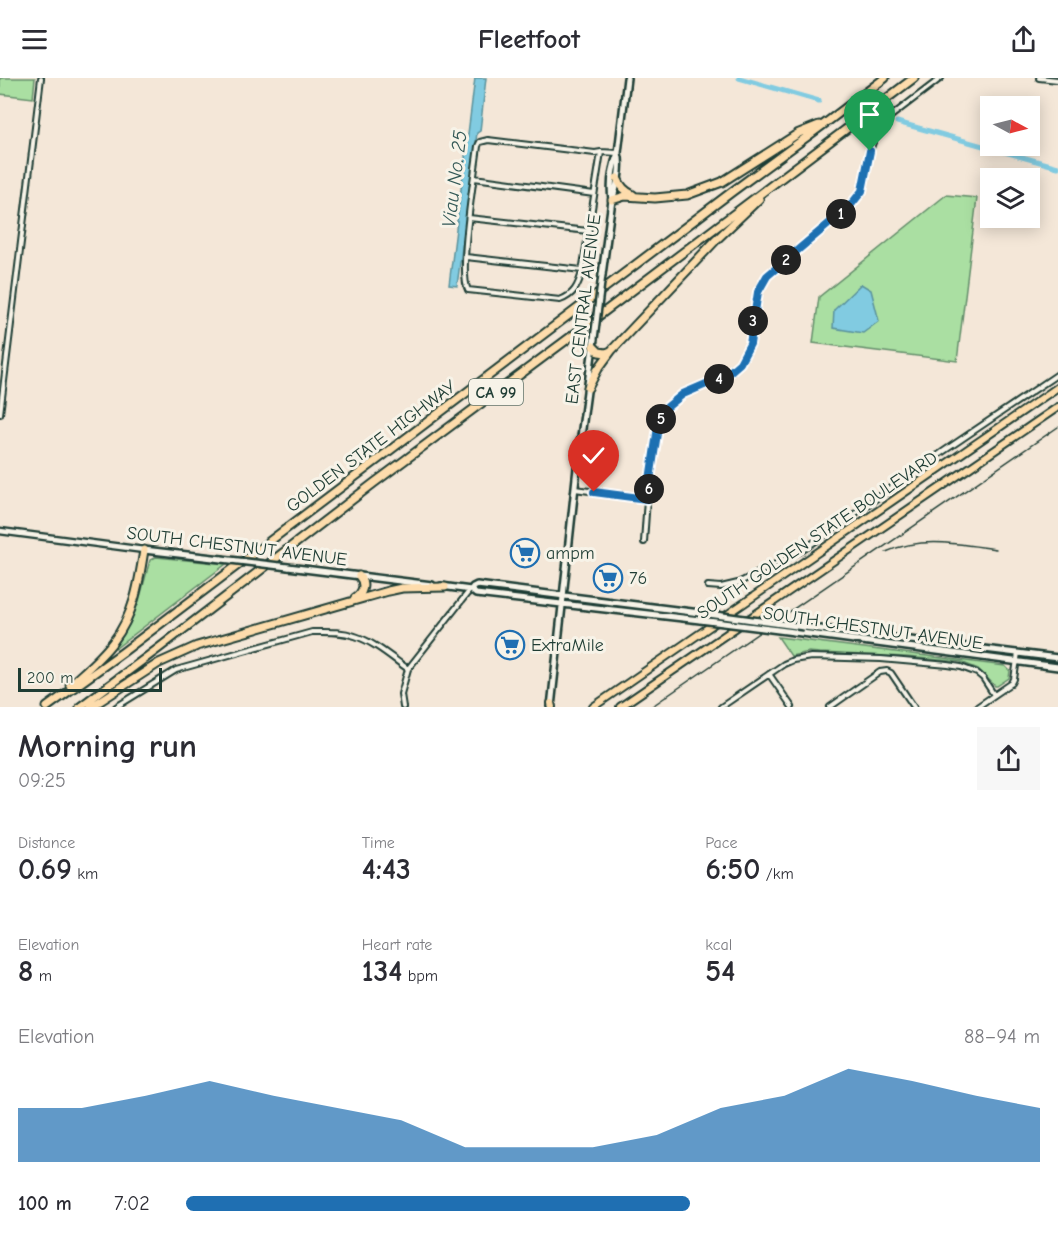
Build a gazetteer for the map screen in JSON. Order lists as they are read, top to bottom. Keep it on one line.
{"streets":{"highway":["CA 99","GOLDEN STATE HIGHWAY"],"main road":["EAST CENTRAL AVENUE","SOUTH GOLDEN STATE BOULEVARD","SOUTH CHESTNUT AVENUE"]},"crossings":[["EAST CENTRAL AVENUE","SOUTH CHESTNUT AVENUE"]],"water":["Viau No. 25"],"places":{"supermarket":["ampm","76","ExtraMile"]},"scale_bar":"200 m","north":"right","page":{"header":"Fleetfoot","pins":["1","2","3","4","5","6"],"scale":"200 m","heading":["Morning run","09:25"],"stats":[["Distance","0.69 km"],["Time","4:43"],["Pace","6:50 /km"],["Elevation","8 m"],["Heart rate","134 bpm"],["kcal","54"]],"chart":["Elevation","88–94 m"],"list":[{"name":"100 m","note":"7:02"}]}}
